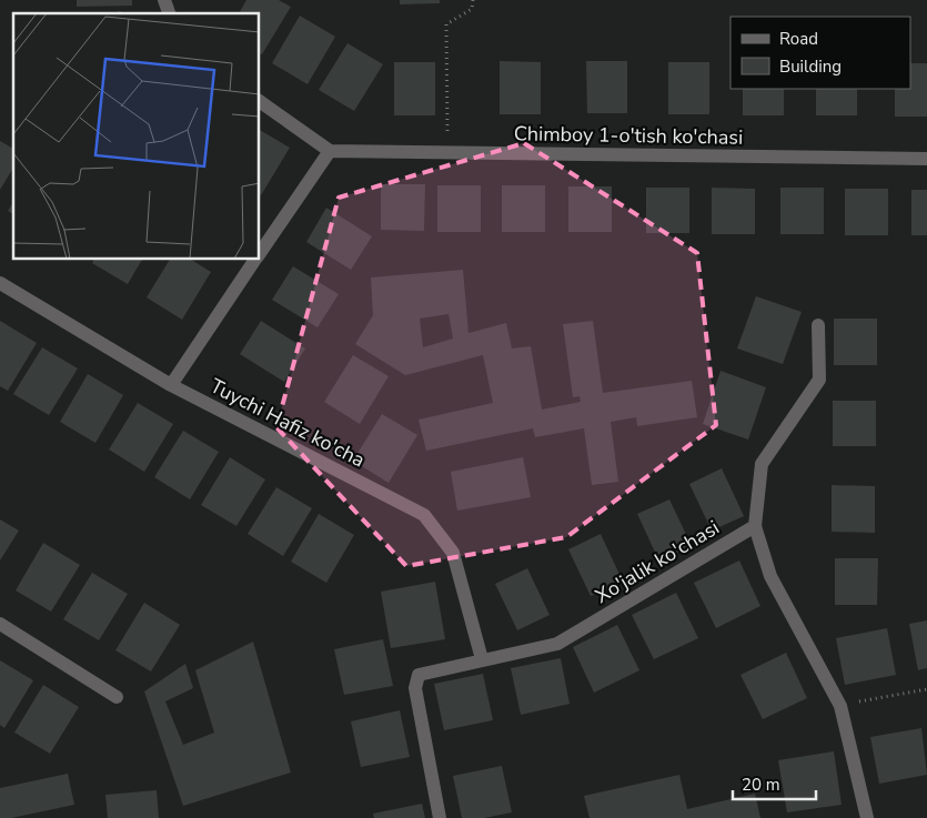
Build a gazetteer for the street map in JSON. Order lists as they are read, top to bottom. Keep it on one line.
{"streets":{"street":["Chimboy 1-o'tish ko'chasi","Tuychi Hafiz ko'cha","Xo'jalik ko'chasi"]},"crossings":[["Tuychi Hafiz ko'cha","Xo'jalik ko'chasi"]],"legend":["Road","Building"],"scale_bar":"20 m"}
